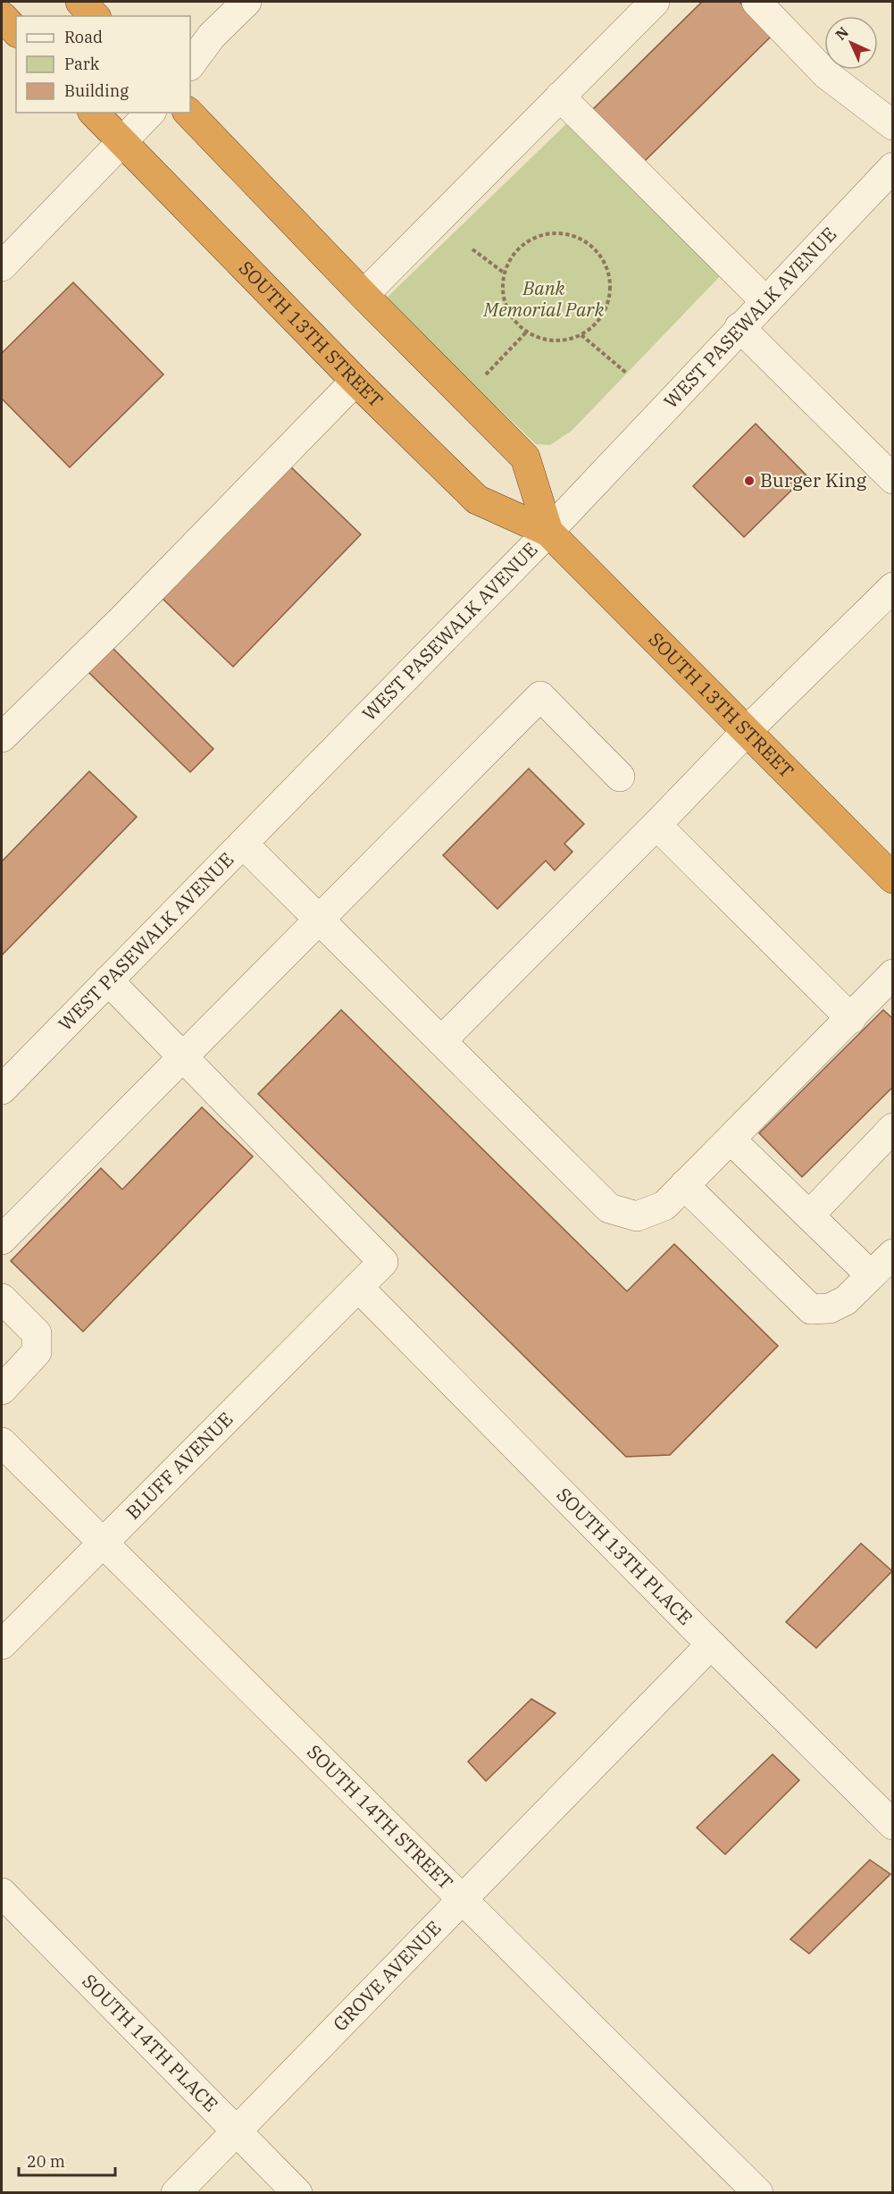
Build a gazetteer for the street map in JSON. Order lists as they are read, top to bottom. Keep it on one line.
{"streets":{"highway":["SOUTH 13TH STREET"],"street":["WEST PASEWALK AVENUE","BLUFF AVENUE","SOUTH 13TH PLACE","SOUTH 14TH STREET","GROVE AVENUE","SOUTH 14TH PLACE"]},"crossings":[["WEST PASEWALK AVENUE","SOUTH 13TH STREET"],["BLUFF AVENUE","SOUTH 13TH PLACE"],["BLUFF AVENUE","SOUTH 14TH STREET"],["SOUTH 13TH PLACE","GROVE AVENUE"],["SOUTH 14TH STREET","GROVE AVENUE"],["GROVE AVENUE","SOUTH 14TH PLACE"]],"parks":["Bank Memorial Park"],"places":["Burger King"],"legend":["Road","Park","Building"],"scale_bar":"20 m","north":"top left"}
